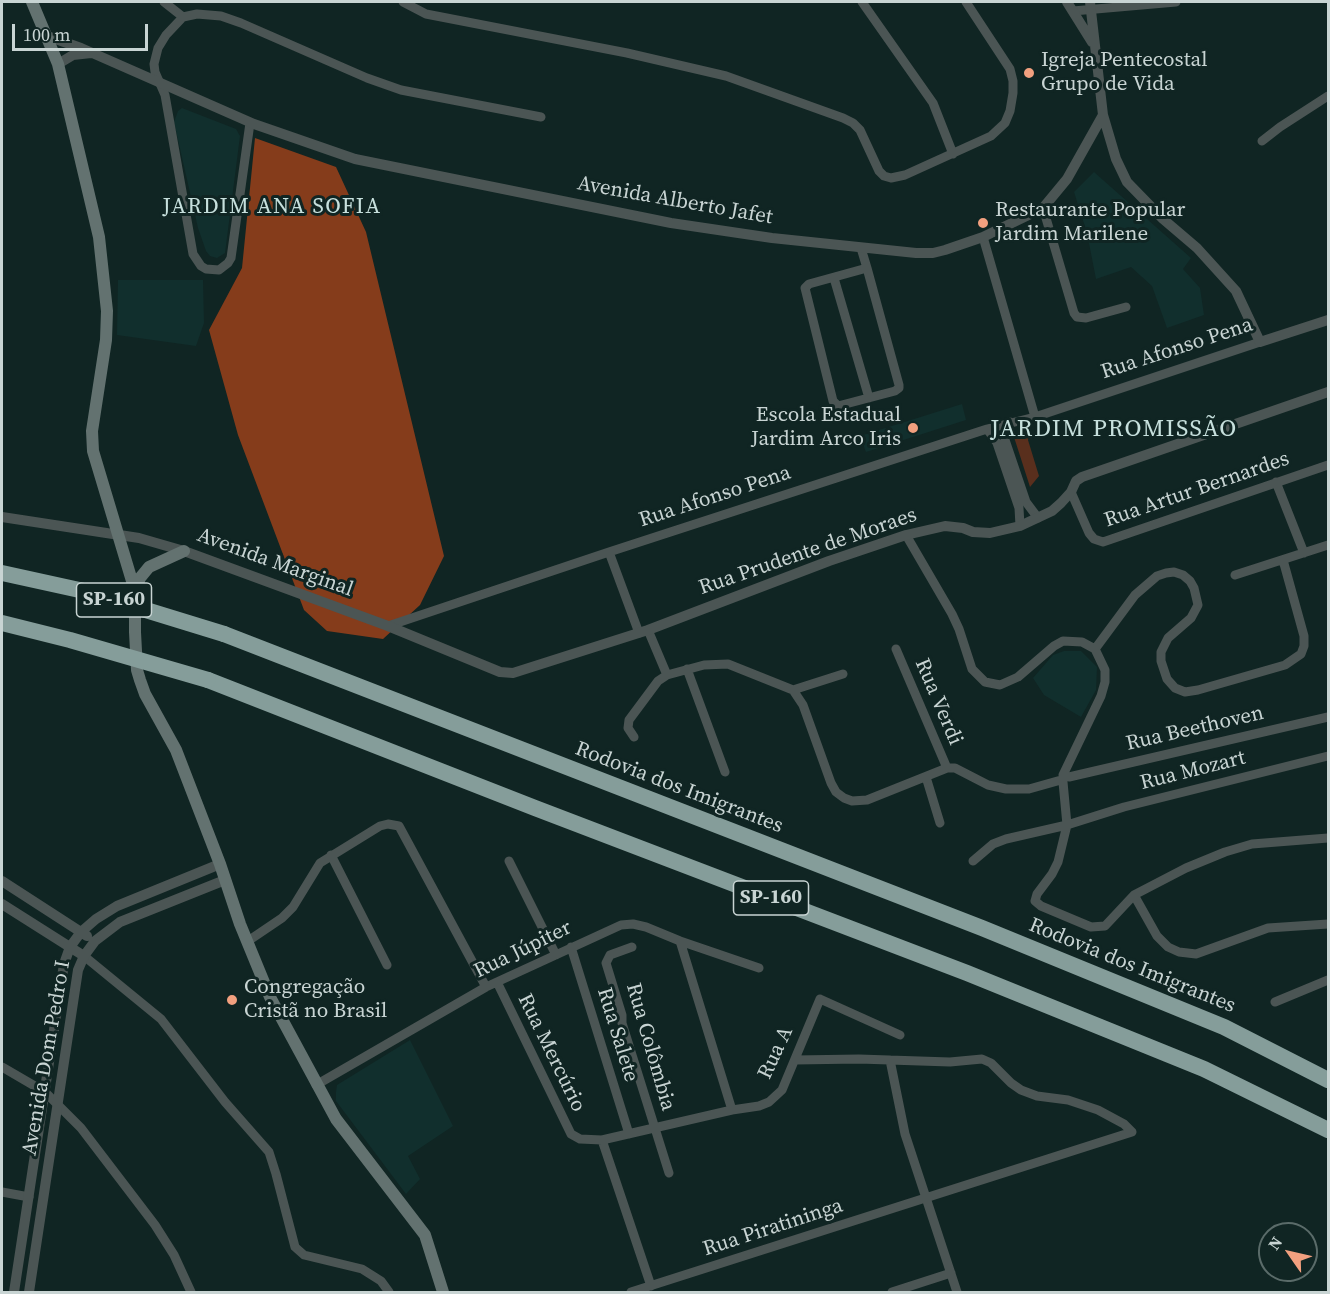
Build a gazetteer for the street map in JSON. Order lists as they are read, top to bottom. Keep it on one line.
{"streets":{"highway":["SP-160","Rodovia dos Imigrantes"],"street":["Avenida Alberto Jafet","Rua Afonso Pena","Rua Artur Bernardes","Rua Prudente de Moraes","Avenida Marginal","Rua Verdi","Rua Beethoven","Rua Mozart","Rua Júpiter","Rua Salete","Rua Colômbia","Rua Mercúrio","Rua A","Avenida Dom Pedro I","Rua Piratininga"]},"crossings":[["Rua Afonso Pena","Avenida Marginal"],["Rua Artur Bernardes","Rua Prudente de Moraes"],["Rua Prudente de Moraes","Avenida Marginal"],["Rua Verdi","Rua Beethoven"],["Rua Júpiter","Rua Salete"],["Rua Júpiter","Rua Mercúrio"],["Rua Júpiter","Rua A"]],"districts":["JARDIM ANA SOFIA","JARDIM PROMISSÃO"],"places":["Igreja Pentecostal Grupo de Vida","Restaurante Popular Jardim Marilene","Escola Estadual Jardim Arco Iris","Congregação Cristã no Brasil"],"scale_bar":"100 m","north":"top left"}
